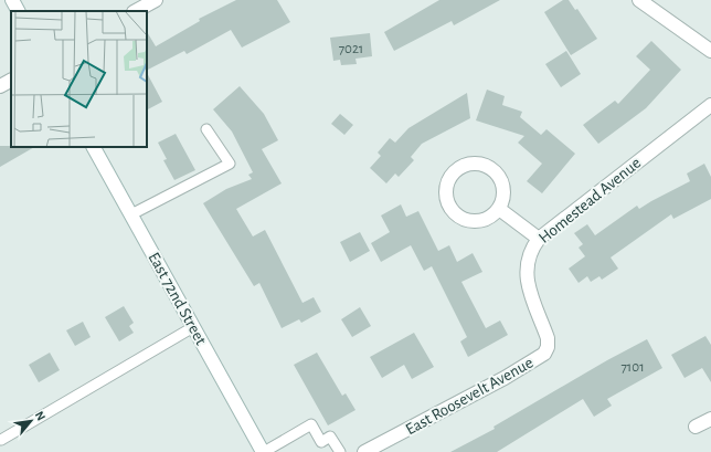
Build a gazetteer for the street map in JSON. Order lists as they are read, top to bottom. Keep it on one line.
{"streets":{"street":["Homestead Avenue","East 72nd Street","East Roosevelt Avenue"]},"crossings":[["Homestead Avenue","East Roosevelt Avenue"]],"house_numbers":["7021","7101"],"north":"top right"}
